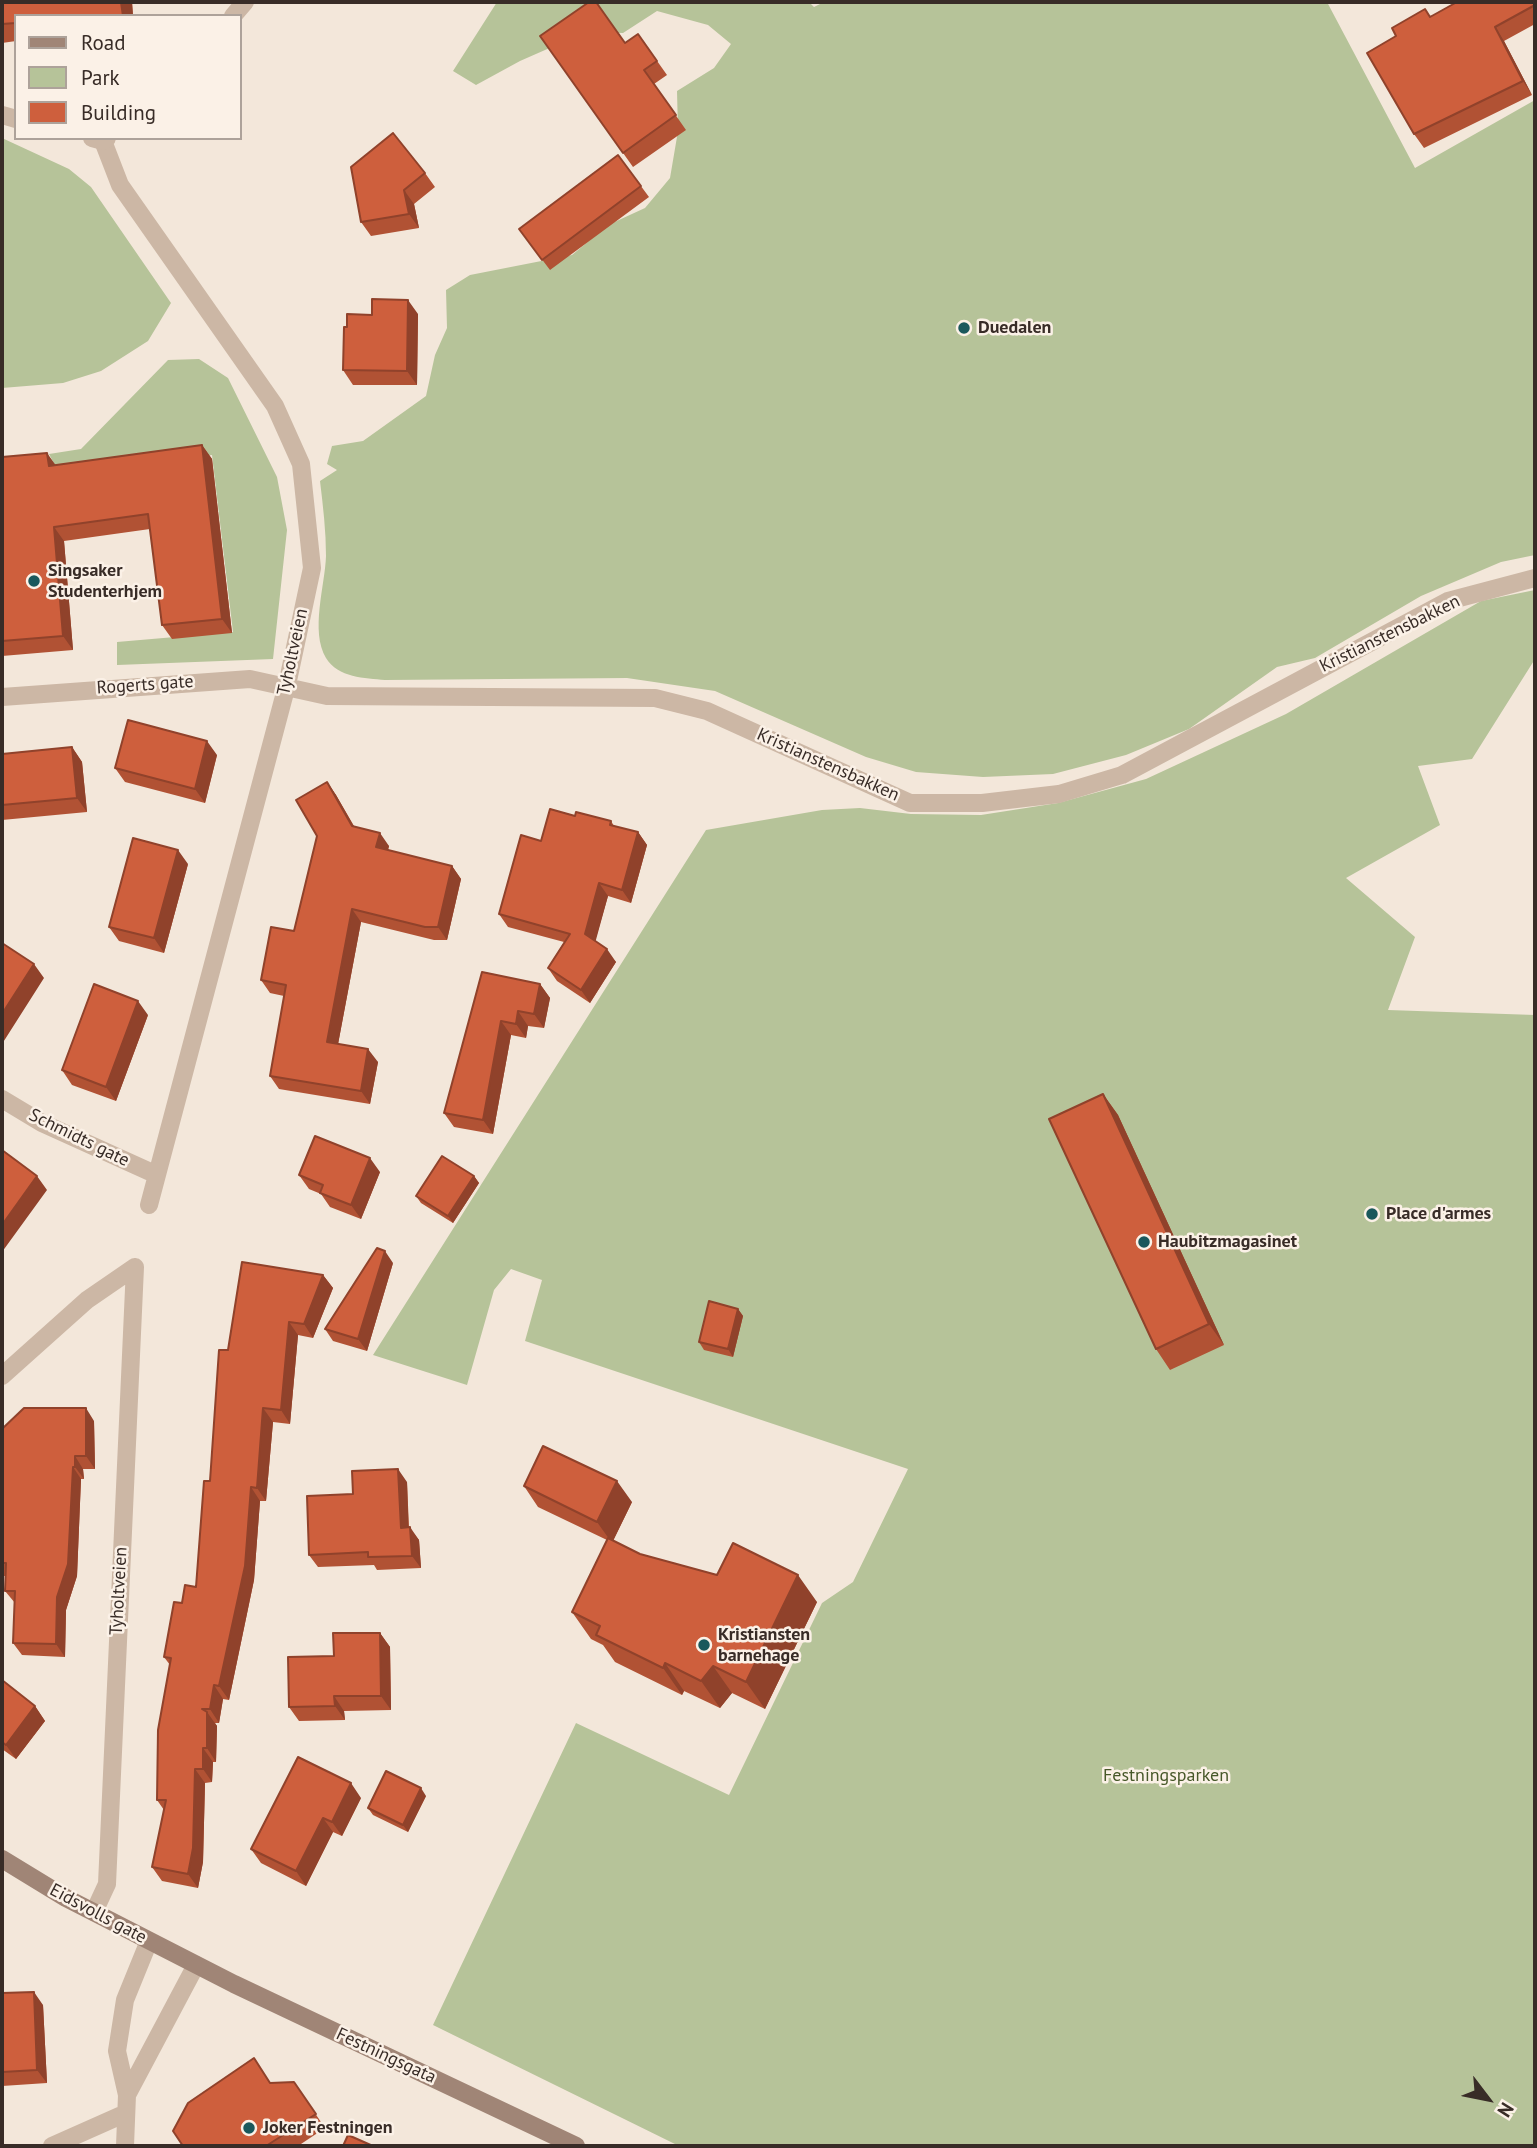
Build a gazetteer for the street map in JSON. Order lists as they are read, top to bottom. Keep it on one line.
{"streets":{"main road":["Eidsvolls gate","Festningsgata"],"street":["Kristianstensbakken","Tyholtveien","Rogerts gate","Schmidts gate"]},"crossings":[["Kristianstensbakken","Tyholtveien"],["Kristianstensbakken","Rogerts gate"],["Tyholtveien","Rogerts gate"],["Tyholtveien","Schmidts gate"],["Tyholtveien","Eidsvolls gate"],["Eidsvolls gate","Festningsgata"]],"parks":["Festningsparken"],"places":["Duedalen","Singsaker Studenterhjem","Place d'armes","Haubitzmagasinet","Kristiansten barnehage","Joker Festningen"],"legend":["Road","Park","Building"],"north":"bottom right"}
